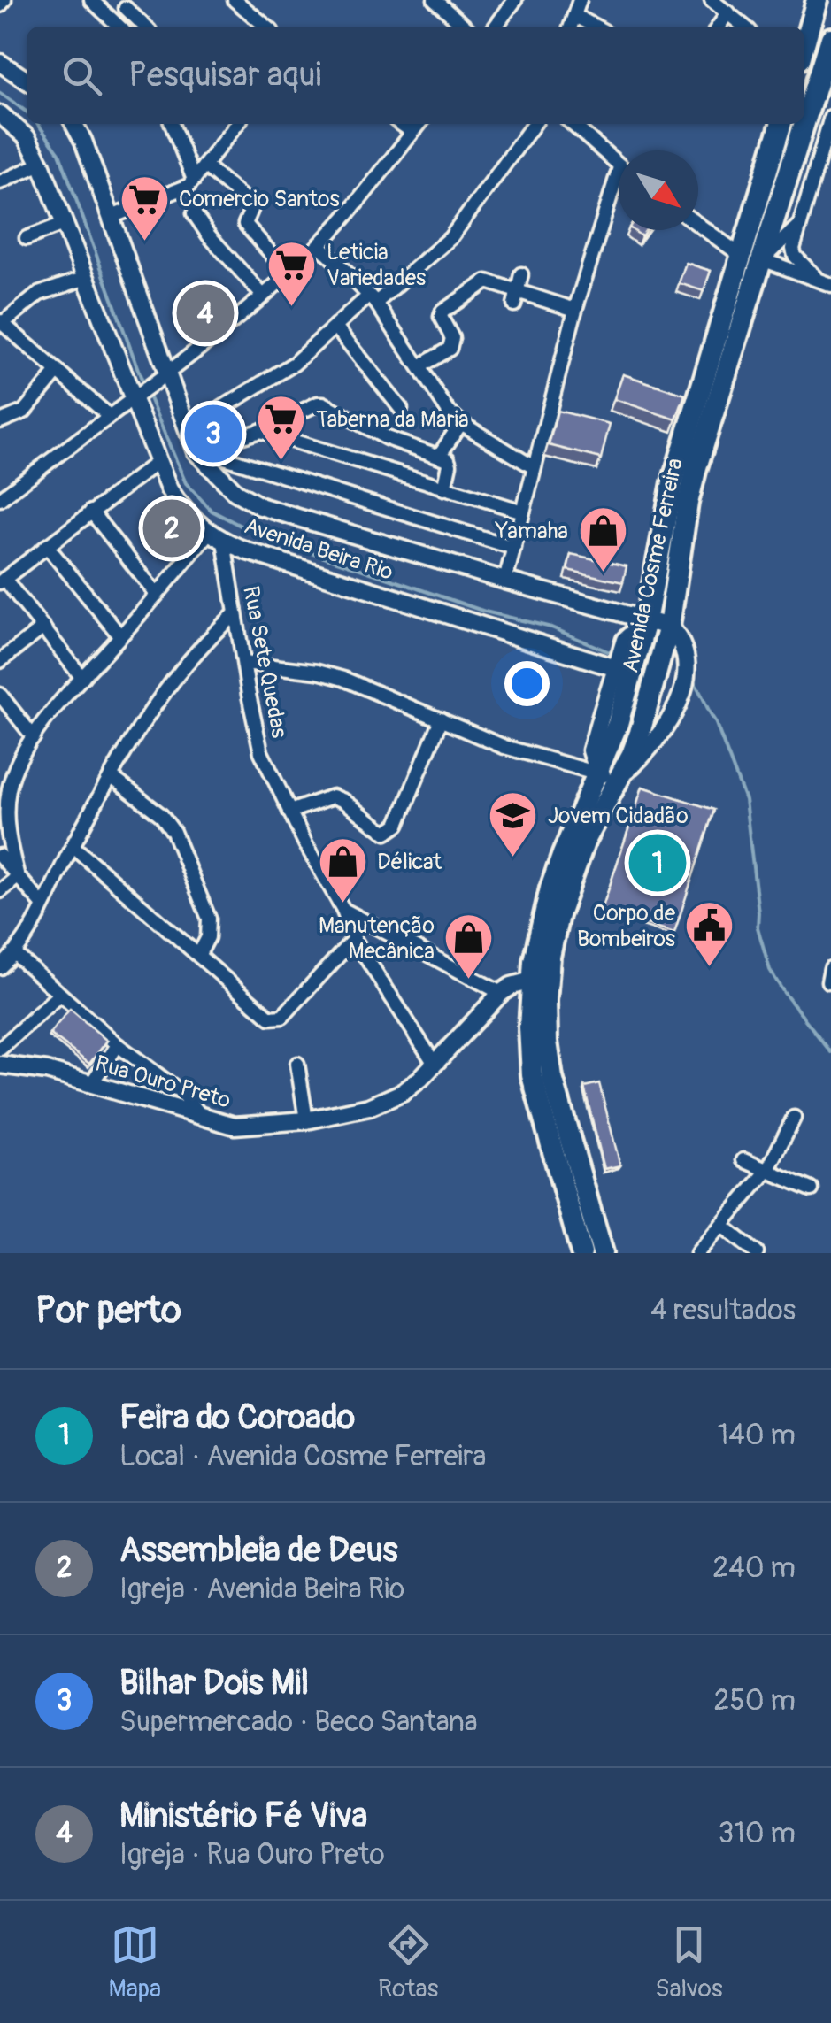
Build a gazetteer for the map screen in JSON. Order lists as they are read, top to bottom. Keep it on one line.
{"streets":{"main road":["Avenida Cosme Ferreira"],"street":["Avenida Beira Rio","Rua Sete Quedas","Rua Ouro Preto"]},"crossings":[["Avenida Beira Rio","Avenida Cosme Ferreira"],["Avenida Beira Rio","Rua Sete Quedas"],["Avenida Cosme Ferreira","Rua Ouro Preto"],["Rua Sete Quedas","Rua Ouro Preto"]],"places":{"supermarket":["Comercio Santos","Leticia Variedades","Taberna da Maria"],"shop":["Yamaha","Délicat","Manutenção Mecânica"],"school or university":["Jovem Cidadão"],"public building":["Corpo de Bombeiros"]},"north":"bottom right","page":{"search":"Pesquisar aqui","pins":["4","3","2","1"],"heading":["Por perto","4 resultados"],"list":[{"mark":"1","name":"Feira do Coroado","note":"Local · Avenida Cosme Ferreira","value":"140 m"},{"mark":"2","name":"Assembleia de Deus","note":"Igreja · Avenida Beira Rio","value":"240 m"},{"mark":"3","name":"Bilhar Dois Mil","note":"Supermercado · Beco Santana","value":"250 m"},{"mark":"4","name":"Ministério Fé Viva","note":"Igreja · Rua Ouro Preto","value":"310 m"}],"nav":["Mapa","Rotas","Salvos"]}}
